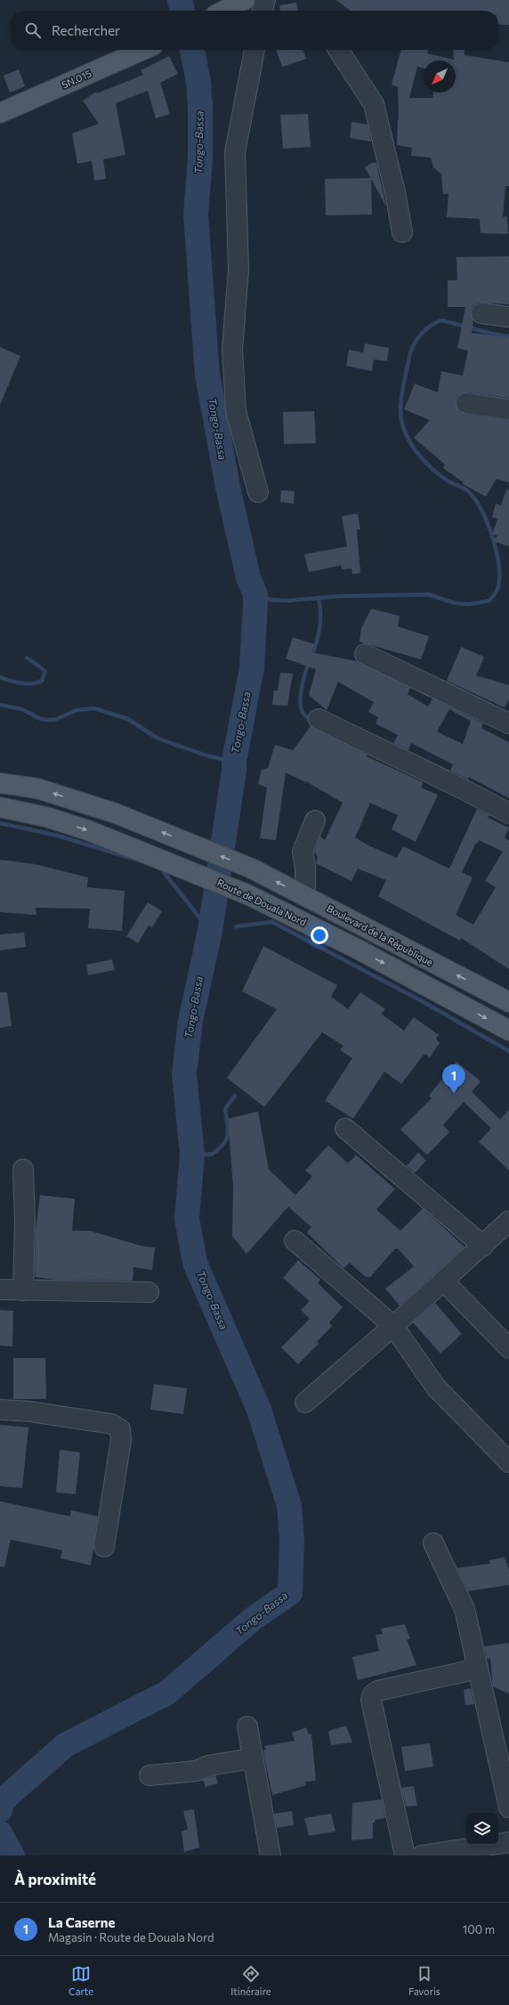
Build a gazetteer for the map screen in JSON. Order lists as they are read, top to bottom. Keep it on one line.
{"streets":{"main road":["5N.015","Route de Douala Nord","Boulevard de la République"]},"one_way":["Route de Douala Nord","Boulevard de la République"],"water":["Tongo-Bassa"],"north":"bottom left","page":{"search":"Rechercher","pins":"1","heading":"À proximité","list":[{"mark":"1","name":"La Caserne","note":"Magasin · Route de Douala Nord","value":"100 m"}],"nav":["Carte","Itinéraire","Favoris"]}}
